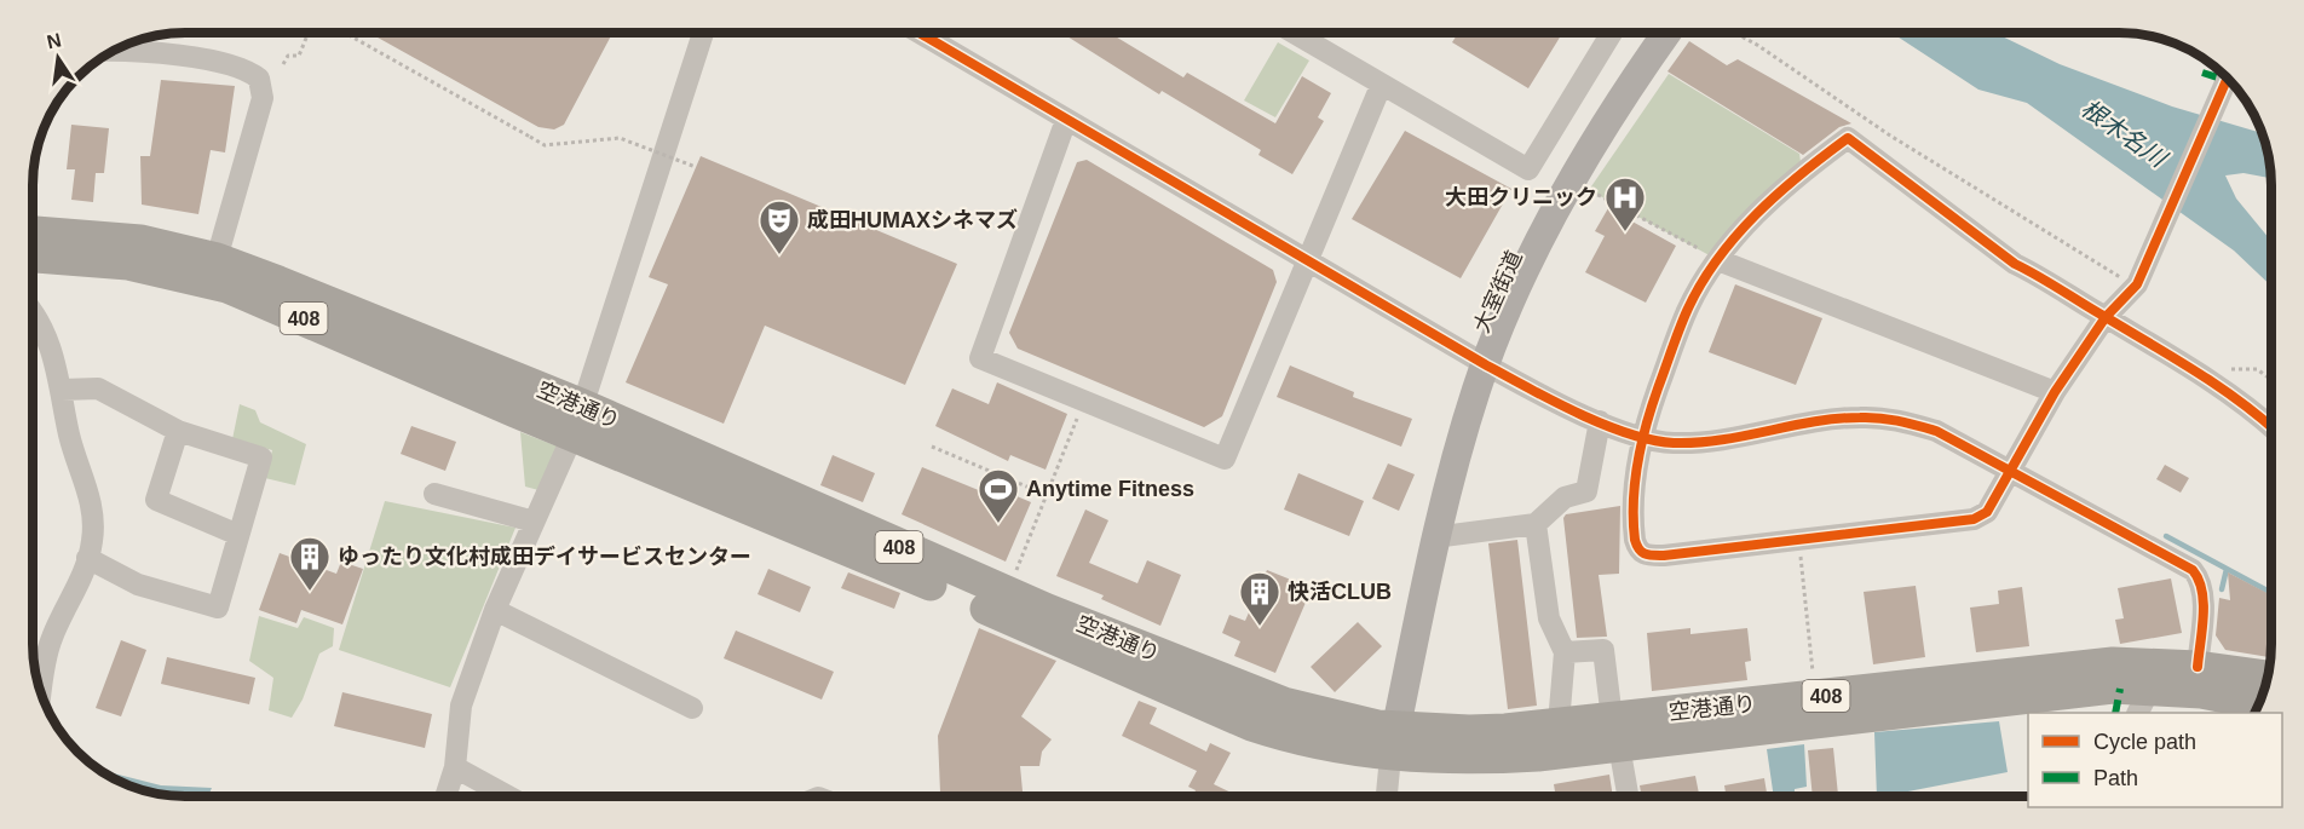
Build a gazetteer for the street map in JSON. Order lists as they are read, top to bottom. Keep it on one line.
{"streets":{"highway":["408","空港通り"],"main road":["大室街道"]},"crossings":[["大室街道","空港通り"]],"water":["根木名川"],"places":{"hospital":["大田クリニック"],"theatre":["成田HUMAXシネマズ"],"sports":["Anytime Fitness"],"building":["ゆったり文化村成田デイサービスセンター","快活CLUB"]},"legend":["Cycle path","Path"],"north":"top"}
